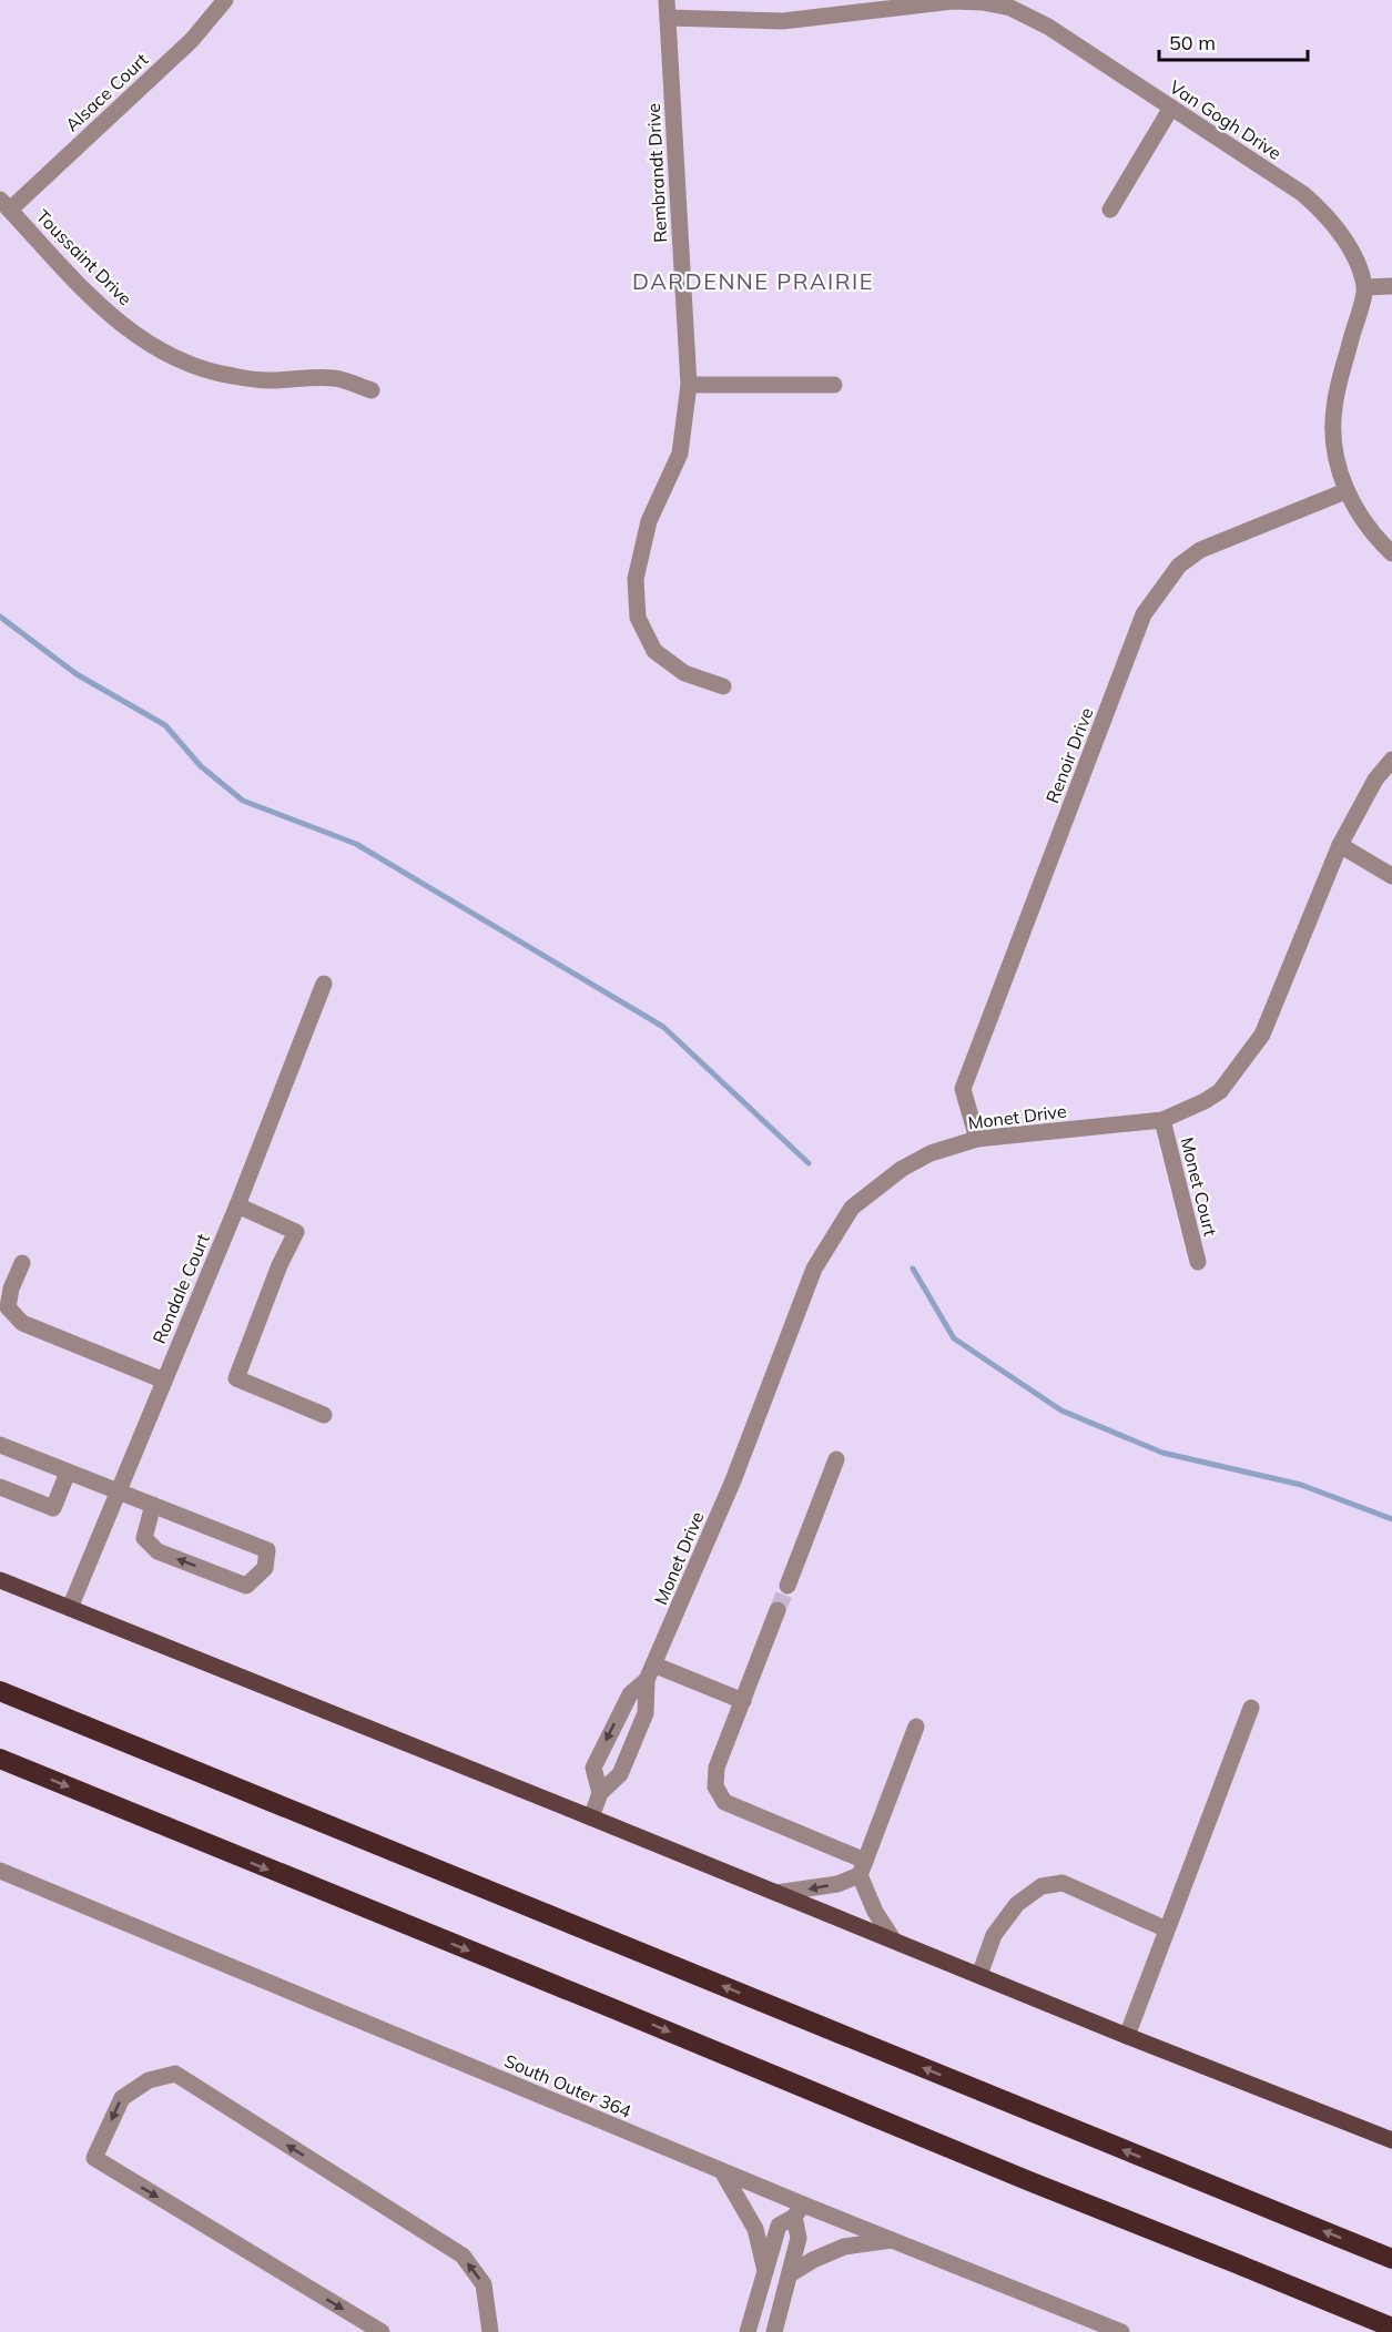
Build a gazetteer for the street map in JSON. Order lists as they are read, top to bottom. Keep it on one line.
{"streets":{"street":["Alsace Court","Van Gogh Drive","Rembrandt Drive","Toussaint Drive","Renoir Drive","Monet Drive","Monet Court","Rondale Court","South Outer 364"]},"crossings":[["Alsace Court","Toussaint Drive"],["Van Gogh Drive","Rembrandt Drive"],["Renoir Drive","Monet Drive"],["Monet Drive","Monet Court"]],"districts":["DARDENNE PRAIRIE"],"scale_bar":"50 m"}
